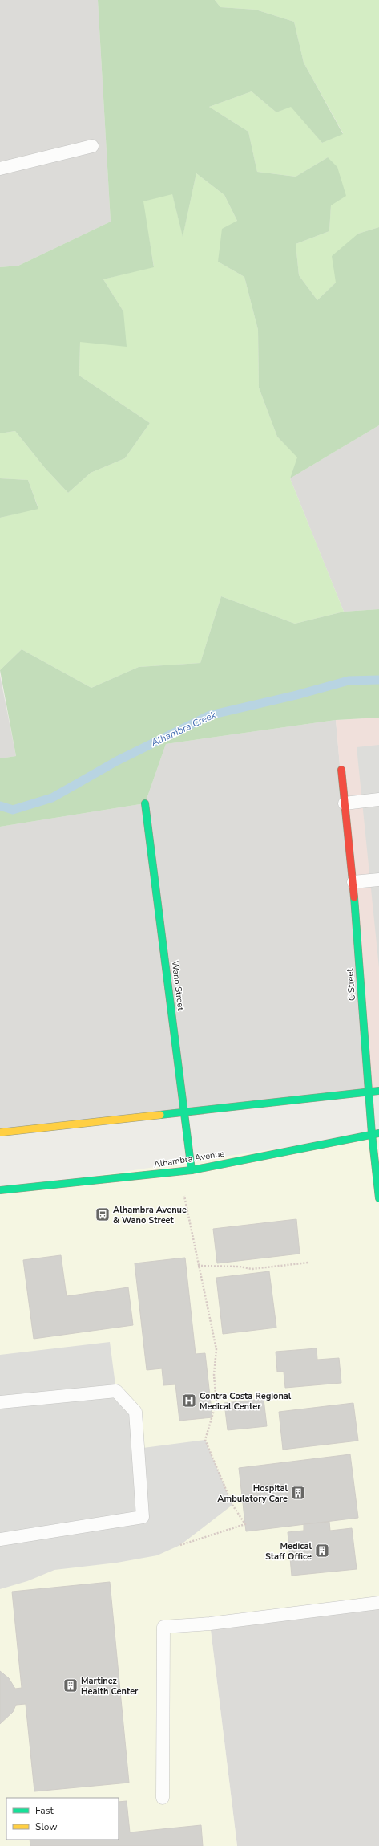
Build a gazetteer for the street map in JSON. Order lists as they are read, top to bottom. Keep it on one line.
{"streets":{"street":["C Street","Wano Street","Alhambra Avenue"]},"crossings":[["C Street","Alhambra Avenue"],["Wano Street","Alhambra Avenue"]],"water":["Alhambra Creek"],"places":{"bus stop":["Alhambra Avenue & Wano Street"],"hospital":["Contra Costa Regional Medical Center"],"building":["Hospital Ambulatory Care","Medical Staff Office","Martinez Health Center"]},"legend":["Fast","Slow"]}
